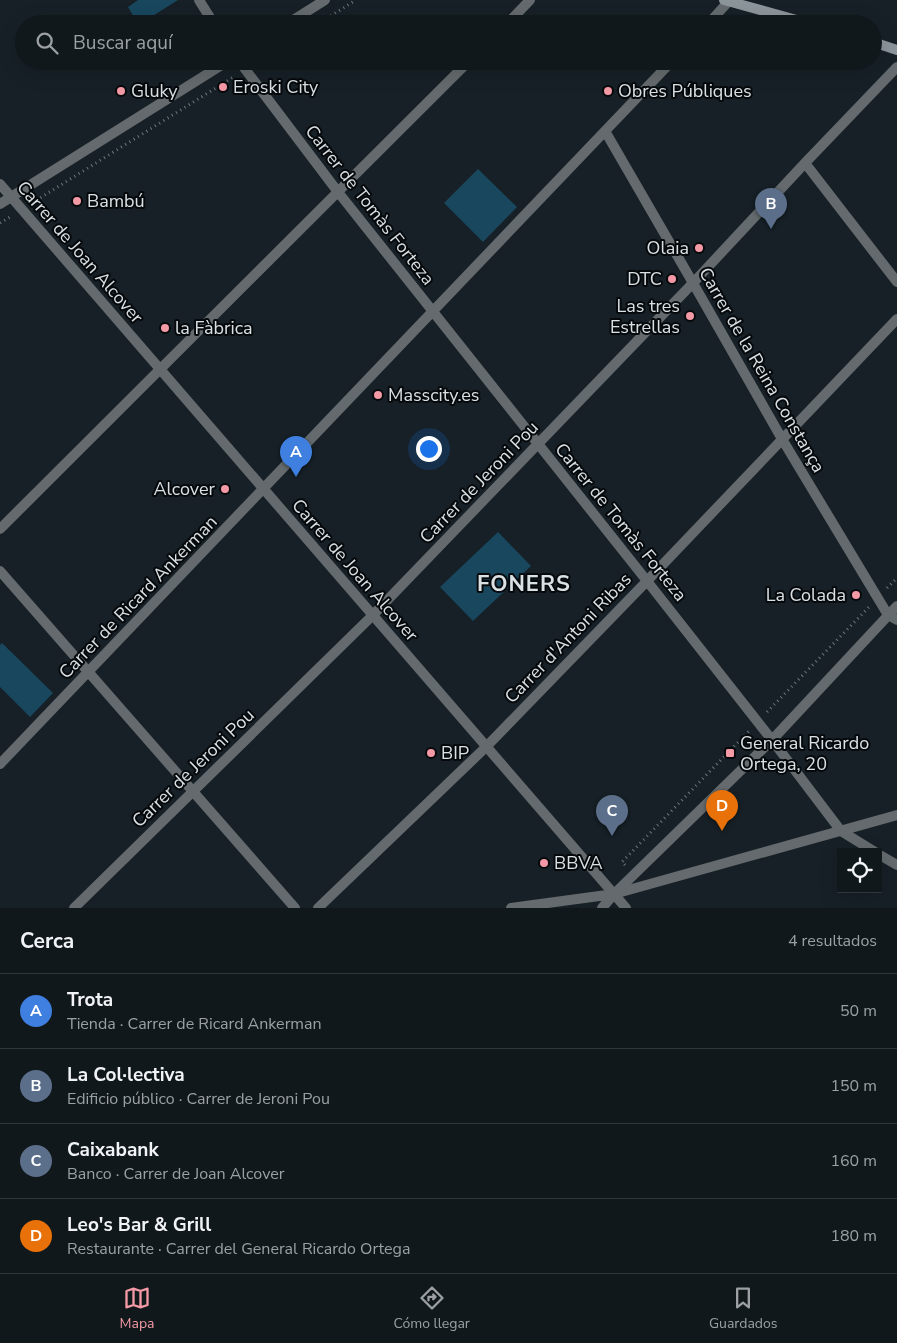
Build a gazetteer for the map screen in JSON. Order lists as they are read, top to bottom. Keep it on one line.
{"streets":{"street":["Carrer de Tomàs Forteza","Carrer de Joan Alcover","Carrer de la Reina Constança","Carrer de Jeroni Pou","Carrer de Ricard Ankerman","Carrer d'Antoni Ribas"]},"crossings":[["Carrer de Tomàs Forteza","Carrer de Jeroni Pou"],["Carrer de Tomàs Forteza","Carrer de Ricard Ankerman"],["Carrer de Tomàs Forteza","Carrer d'Antoni Ribas"],["Carrer de Joan Alcover","Carrer de Jeroni Pou"],["Carrer de Joan Alcover","Carrer de Ricard Ankerman"],["Carrer de Joan Alcover","Carrer d'Antoni Ribas"],["Carrer de la Reina Constança","Carrer de Jeroni Pou"],["Carrer de la Reina Constança","Carrer de Ricard Ankerman"],["Carrer de la Reina Constança","Carrer d'Antoni Ribas"]],"districts":["FONERS"],"places":{"other":["Eroski City","Gluky","Obres Públiques","Bambú","Olaia","DTC","Las tres Estrellas","la Fàbrica","Masscity.es","Alcover","La Colada","BIP","BBVA"],"transit":["General Ricardo Ortega, 20"]},"page":{"search":"Buscar aquí","pins":["B","A","D","C"],"heading":["Cerca","4 resultados"],"list":[{"mark":"A","name":"Trota","note":"Tienda · Carrer de Ricard Ankerman","value":"50 m"},{"mark":"B","name":"La Col·lectiva","note":"Edificio público · Carrer de Jeroni Pou","value":"150 m"},{"mark":"C","name":"Caixabank","note":"Banco · Carrer de Joan Alcover","value":"160 m"},{"mark":"D","name":"Leo's Bar & Grill","note":"Restaurante · Carrer del General Ricardo Ortega","value":"180 m"}],"nav":["Mapa","Cómo llegar","Guardados"]}}
